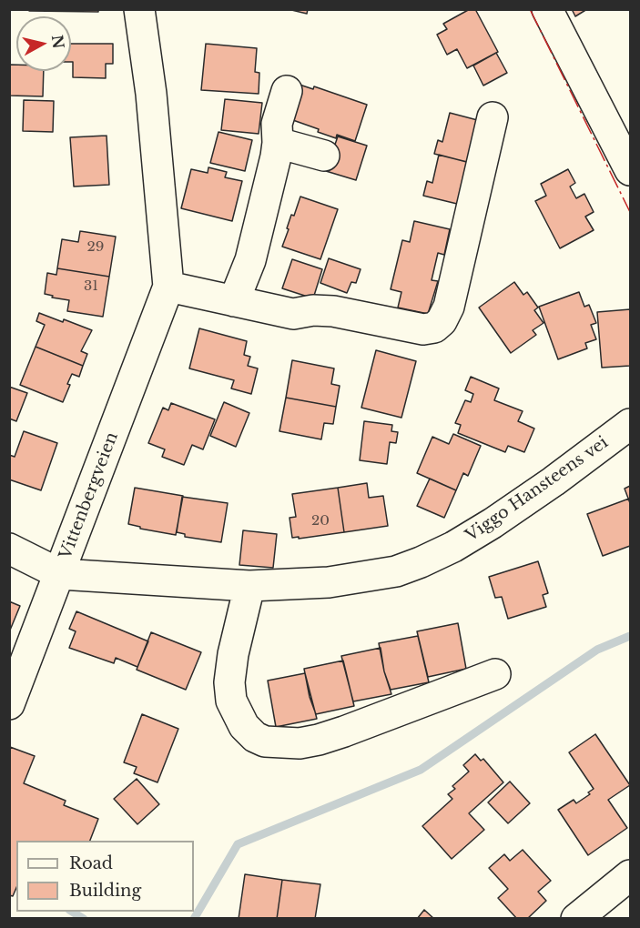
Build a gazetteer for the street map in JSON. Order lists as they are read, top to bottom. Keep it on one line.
{"streets":{"street":["Viggo Hansteens vei","Vittenbergveien"]},"crossings":[["Viggo Hansteens vei","Vittenbergveien"]],"house_numbers":["29","31","20"],"legend":["Road","Building"],"north":"right"}
